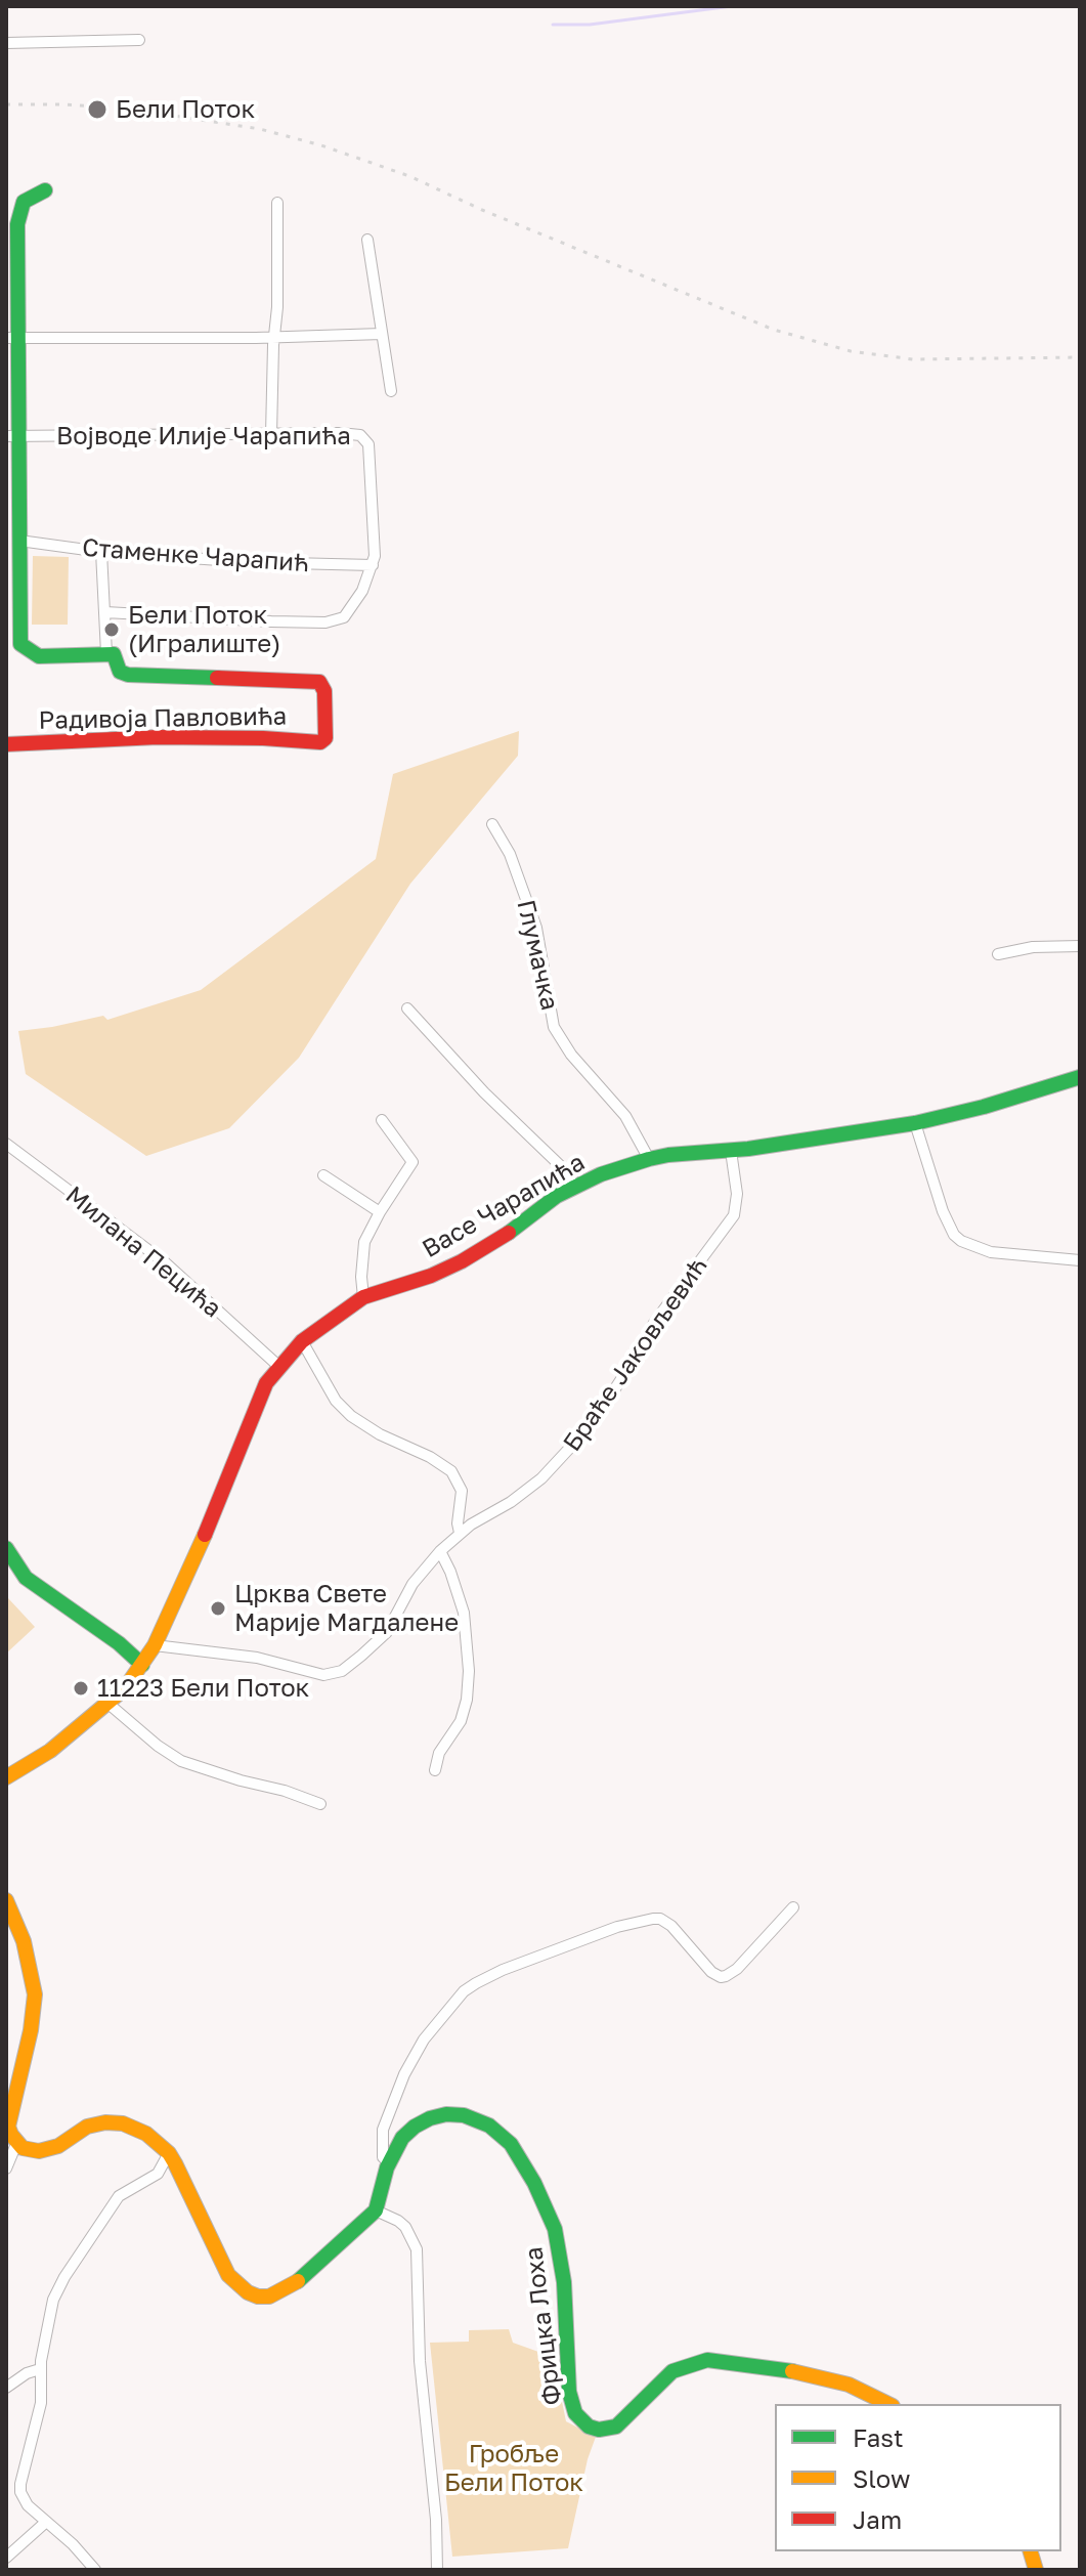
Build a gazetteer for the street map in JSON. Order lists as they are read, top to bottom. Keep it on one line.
{"streets":{"street":["Војводе Илије Чарапића","Стаменке Чарапић","Радивоја Павловића","Глумачка","Васе Чарапића","Милана Пецића","Браће Јаковљевић","Фрицка Лоха"]},"crossings":[["Војводе Илије Чарапића","Стаменке Чарапић"],["Глумачка","Васе Чарапића"],["Васе Чарапића","Милана Пецића"],["Васе Чарапића","Браће Јаковљевић"]],"parks":["Гробље Бели Поток"],"places":["Бели Поток","Бели Поток (Игралиште)","Црква Свете Марије Магдалене","11223 Бели Поток"],"legend":["Fast","Slow","Jam"]}
